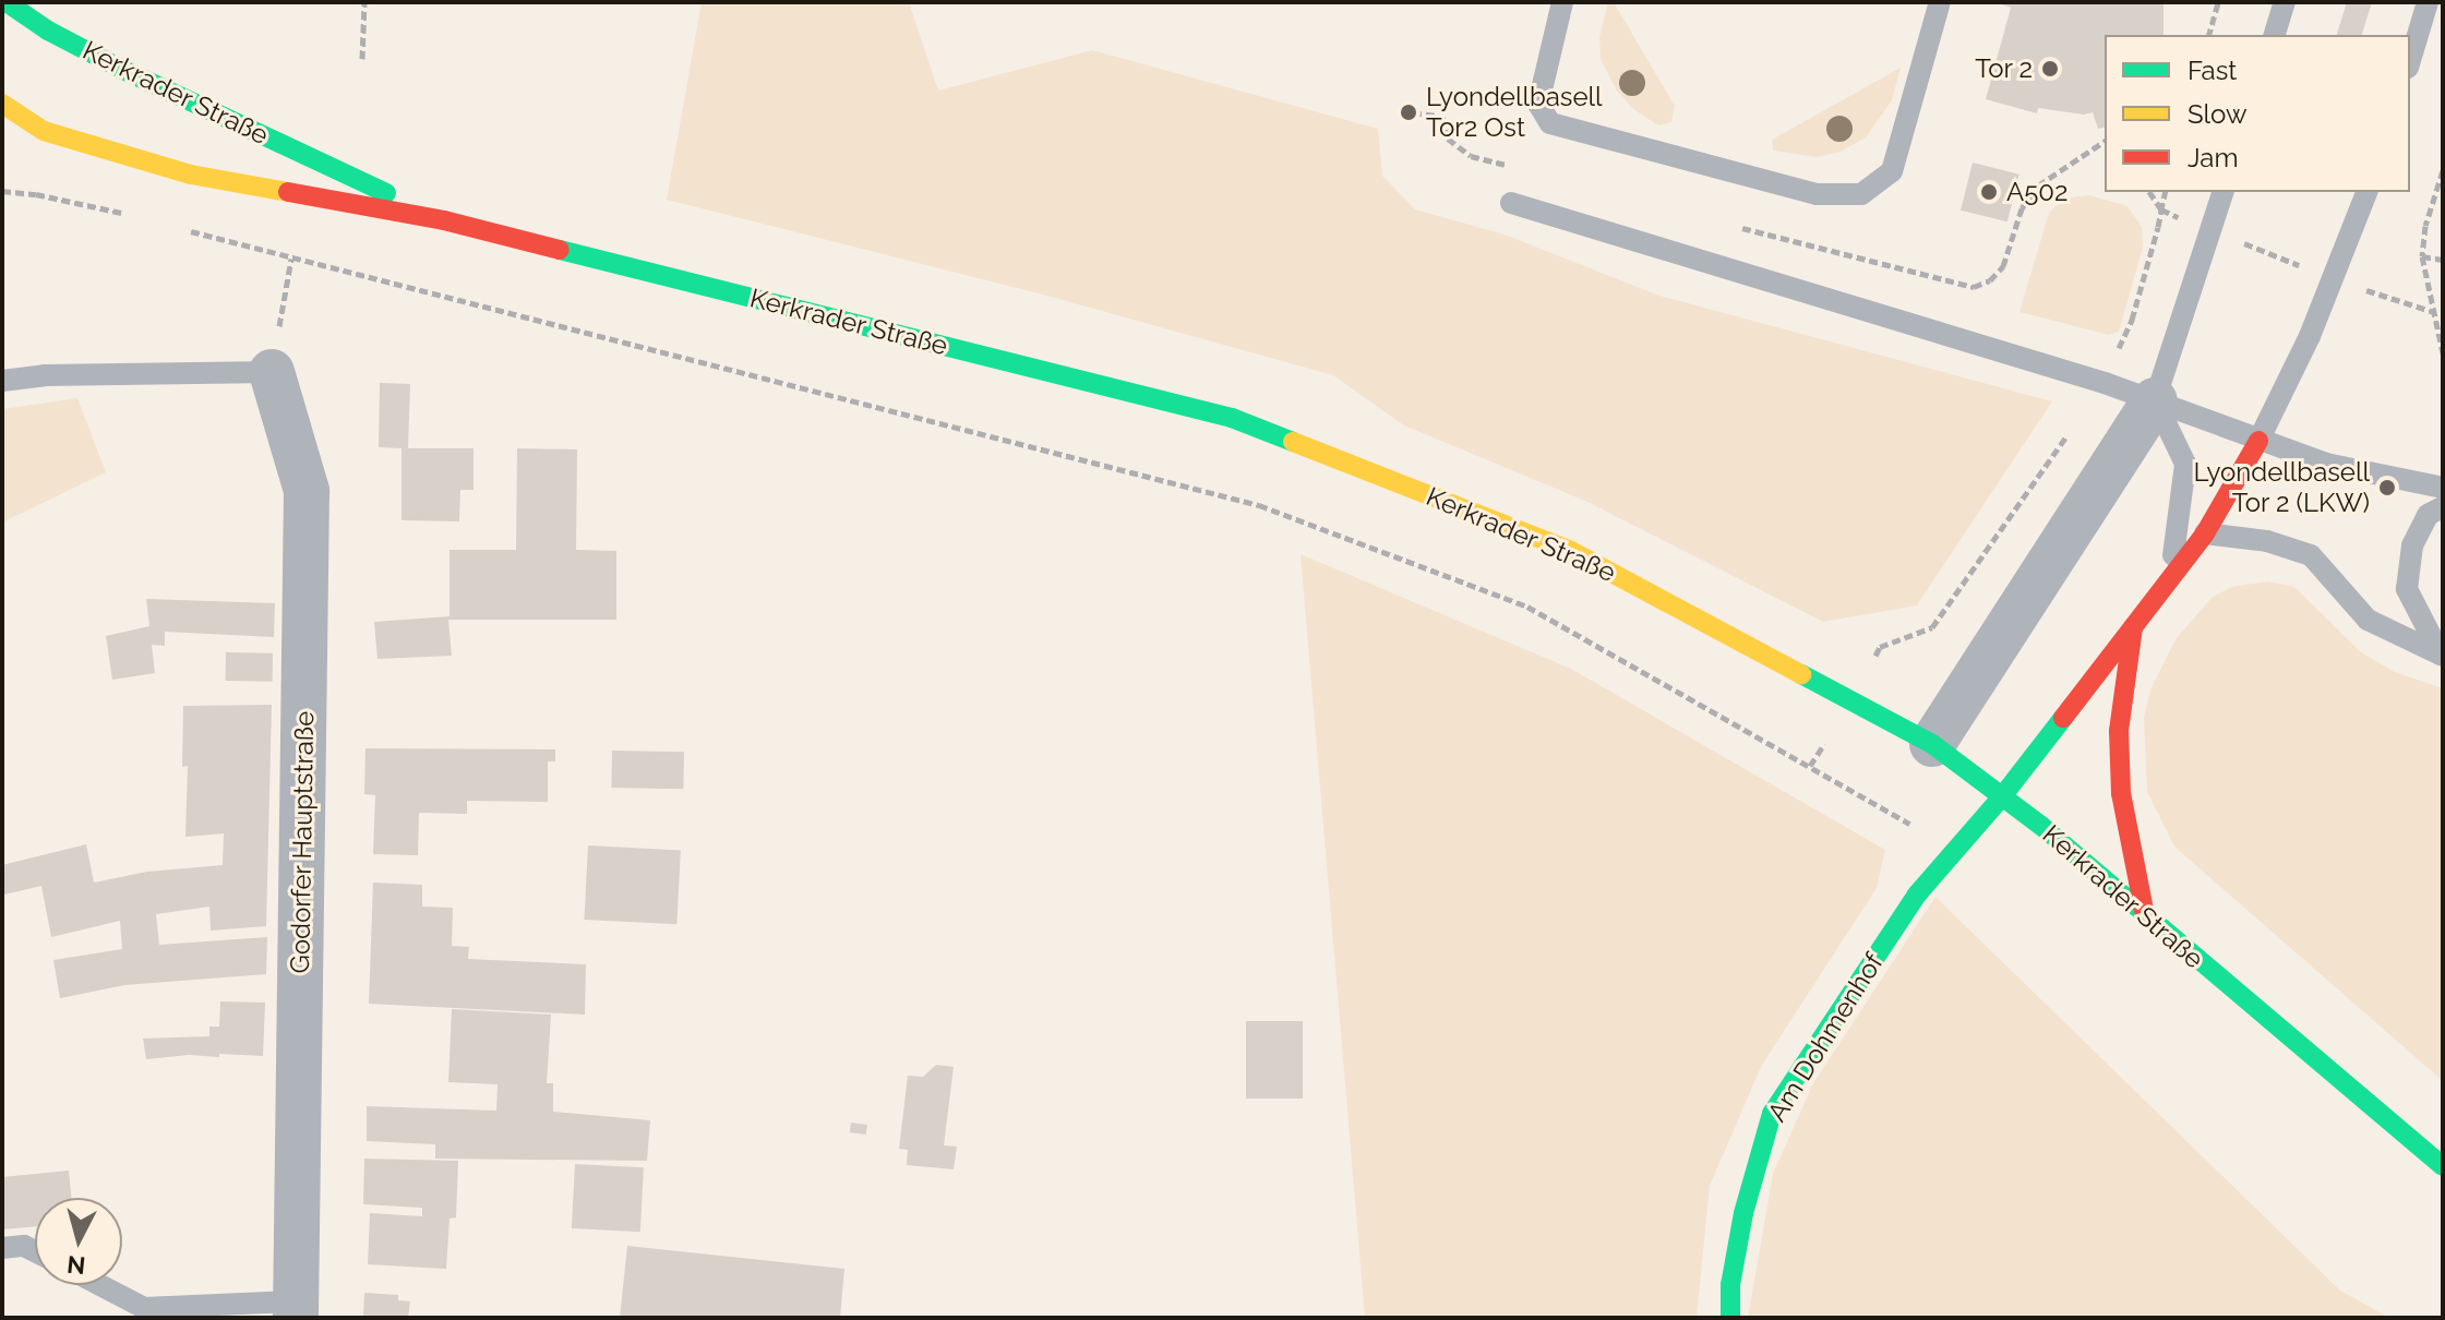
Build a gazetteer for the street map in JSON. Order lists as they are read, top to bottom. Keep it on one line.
{"streets":{"main road":["Kerkrader Straße","Am Dohmenhof"],"street":["Godorfer Hauptstraße"]},"crossings":[["Kerkrader Straße","Am Dohmenhof"]],"places":["Tor 2","Lyondellbasell Tor2 Ost","A502","Lyondellbasell Tor 2 (LKW)"],"legend":["Fast","Slow","Jam"],"north":"bottom"}
